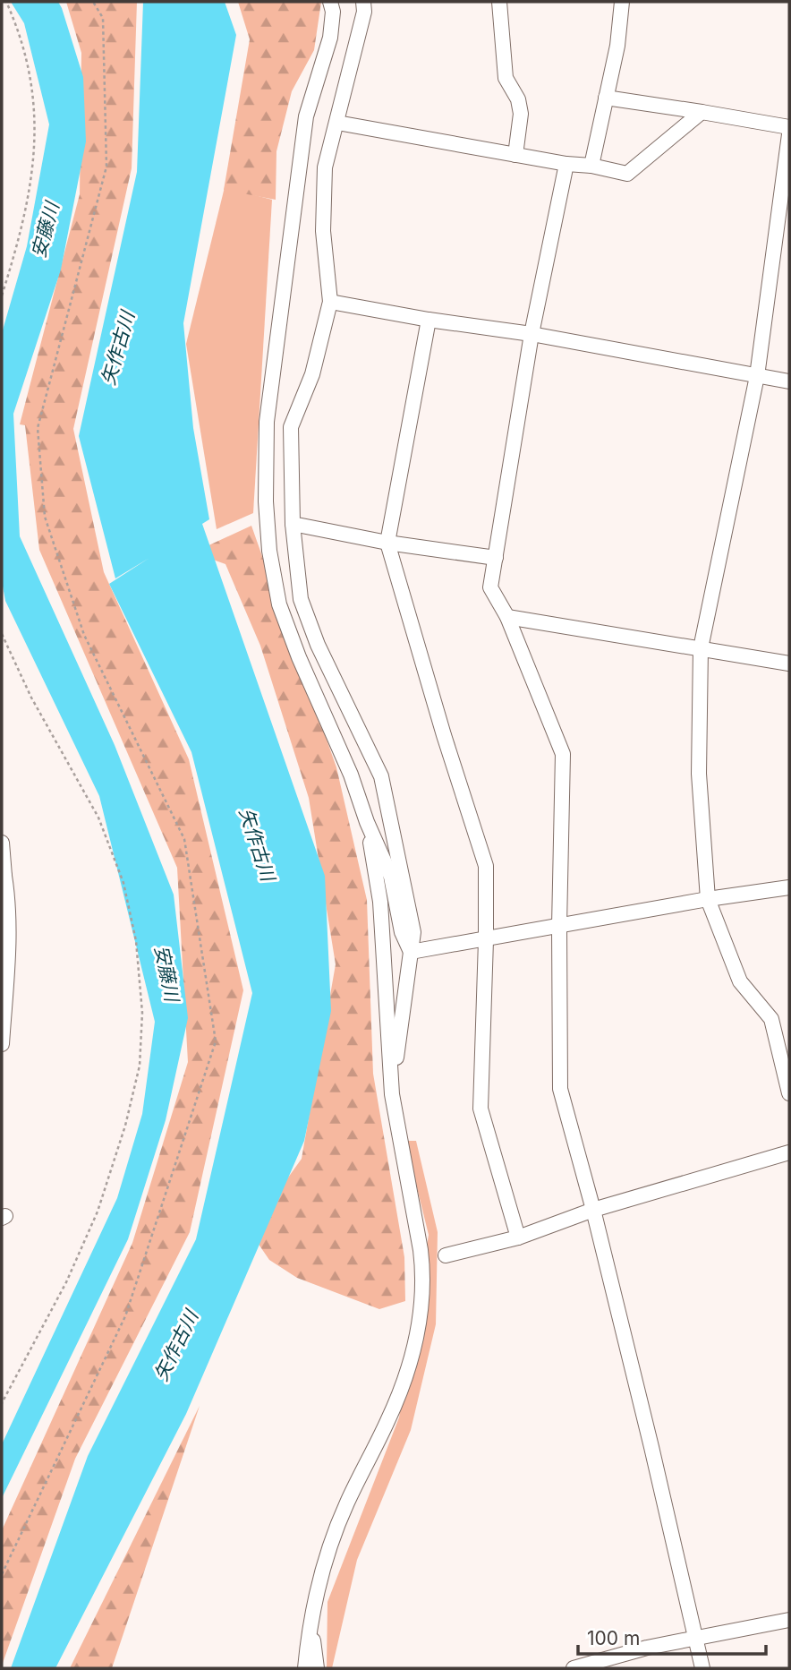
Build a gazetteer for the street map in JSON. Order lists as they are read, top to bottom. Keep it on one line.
{"water":["安藤川","矢作古川"],"scale_bar":"100 m"}
